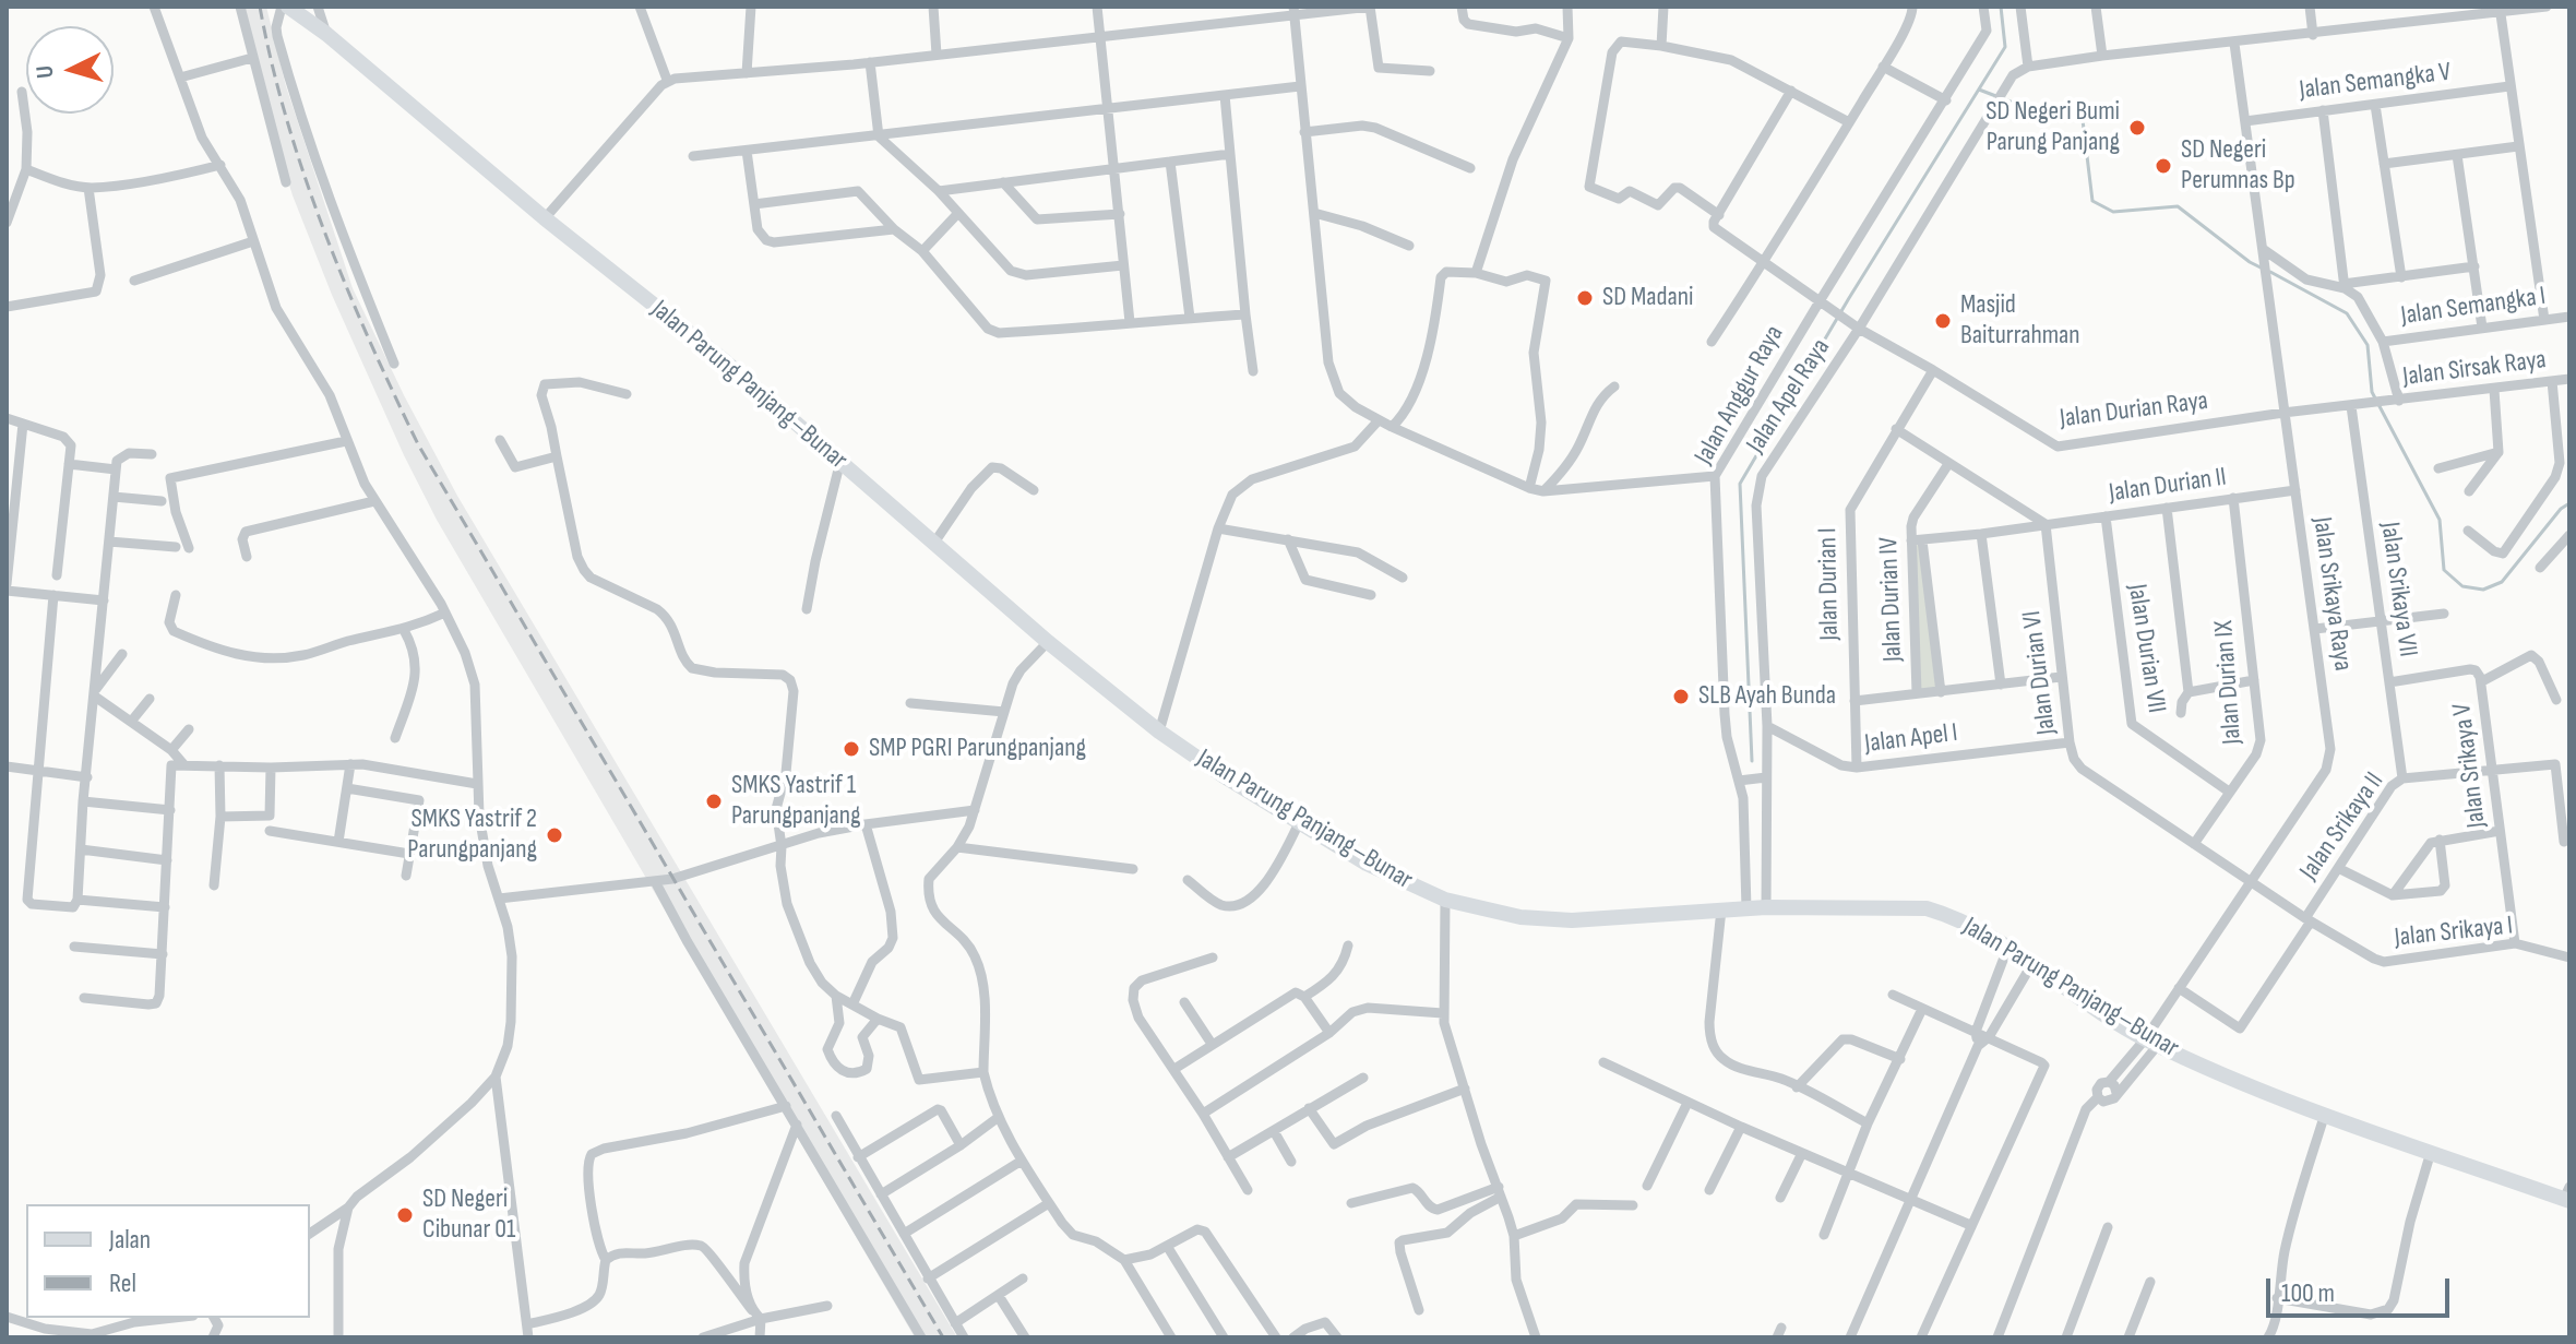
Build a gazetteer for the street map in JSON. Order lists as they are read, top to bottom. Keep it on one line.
{"streets":{"main road":["Jalan Parung Panjang–Bunar"],"street":["Jalan Semangka V","Jalan Semangka I","Jalan Sirsak Raya","Jalan Anggur Raya","Jalan Apel Raya","Jalan Durian Raya","Jalan Durian II","Jalan Durian I","Jalan Srikaya VII","Jalan Srikaya Raya","Jalan Durian IV","Jalan Durian VII","Jalan Durian VI","Jalan Durian IX","Jalan Apel I","Jalan Srikaya V","Jalan Srikaya II","Jalan Srikaya I"]},"crossings":[["Jalan Sirsak Raya","Jalan Durian Raya"],["Jalan Sirsak Raya","Jalan Srikaya VII"],["Jalan Parung Panjang–Bunar","Jalan Anggur Raya"],["Jalan Parung Panjang–Bunar","Jalan Apel Raya"],["Jalan Parung Panjang–Bunar","Jalan Srikaya Raya"],["Jalan Anggur Raya","Jalan Durian Raya"],["Jalan Apel Raya","Jalan Durian Raya"],["Jalan Apel Raya","Jalan Apel I"],["Jalan Durian Raya","Jalan Durian I"],["Jalan Durian Raya","Jalan Srikaya VII"],["Jalan Durian Raya","Jalan Srikaya Raya"],["Jalan Durian II","Jalan Srikaya Raya"],["Jalan Durian II","Jalan Durian IV"],["Jalan Durian II","Jalan Durian VII"],["Jalan Durian II","Jalan Durian VI"],["Jalan Durian II","Jalan Durian IX"],["Jalan Durian I","Jalan Apel I"],["Jalan Srikaya VII","Jalan Srikaya V"],["Jalan Srikaya VII","Jalan Srikaya II"],["Jalan Srikaya Raya","Jalan Durian VI"],["Jalan Srikaya Raya","Jalan Srikaya II"],["Jalan Srikaya Raya","Jalan Srikaya I"],["Jalan Durian VII","Jalan Durian IX"],["Jalan Durian VI","Jalan Durian IX"],["Jalan Durian VI","Jalan Apel I"],["Jalan Durian VI","Jalan Srikaya I"],["Jalan Srikaya V","Jalan Srikaya II"],["Jalan Srikaya V","Jalan Srikaya I"],["Jalan Srikaya II","Jalan Srikaya I"]],"places":["SD Negeri Bumi Parung Panjang","SD Negeri Perumnas Bp","SD Madani","Masjid Baiturrahman","SLB Ayah Bunda","SMP PGRI Parungpanjang","SMKS Yastrif 1 Parungpanjang","SMKS Yastrif 2 Parungpanjang","SD Negeri Cibunar 01"],"legend":["Jalan","Rel"],"scale_bar":"100 m","north":"left"}
